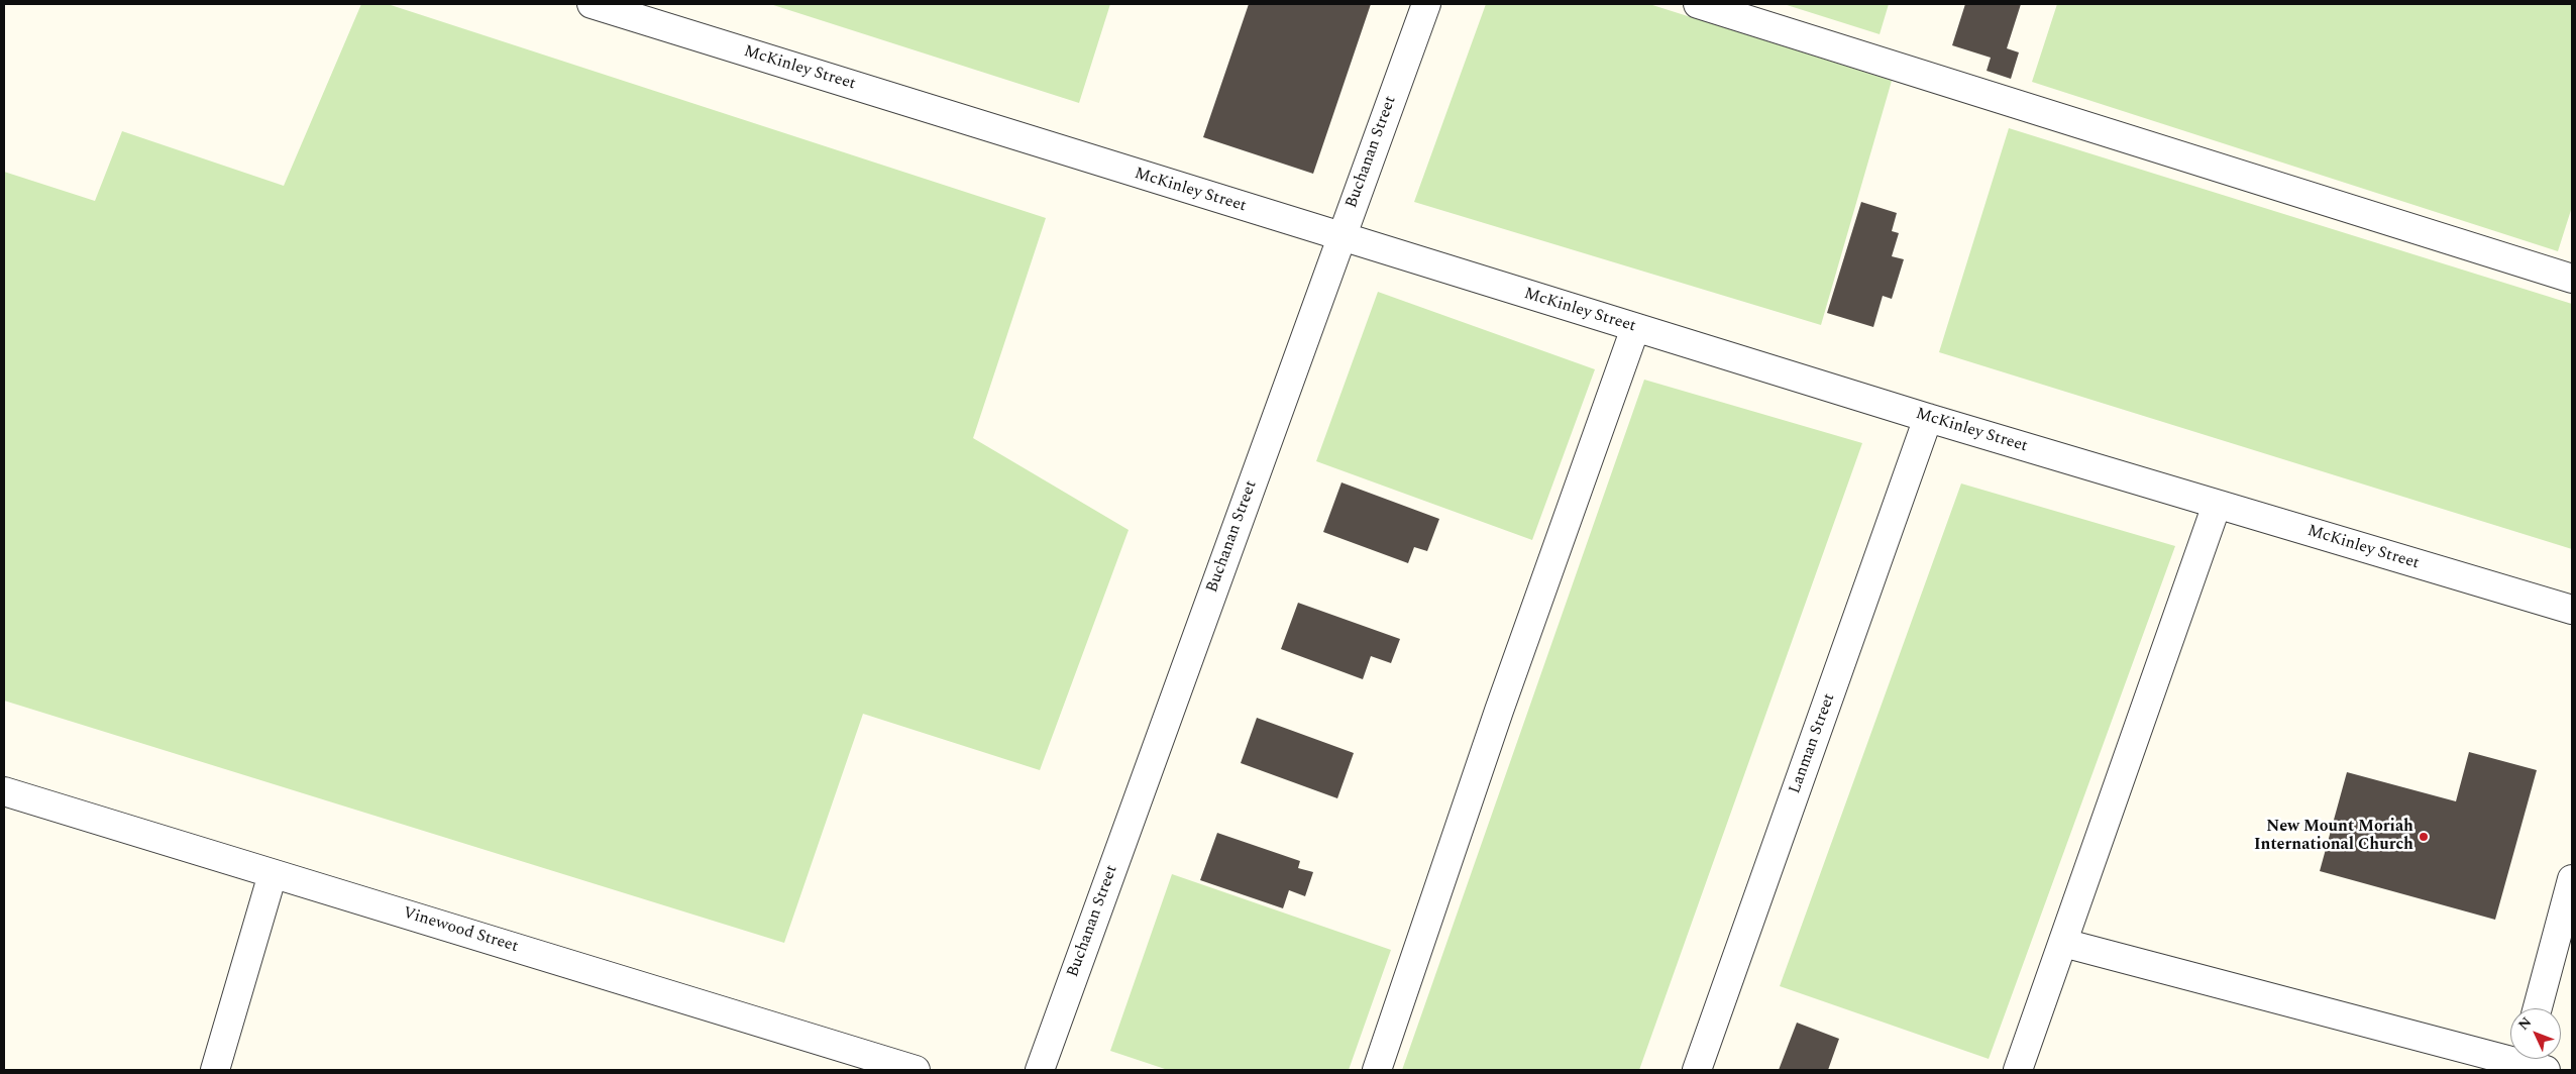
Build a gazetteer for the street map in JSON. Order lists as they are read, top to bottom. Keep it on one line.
{"streets":{"street":["McKinley Street","Buchanan Street","Lanman Street","Vinewood Street"]},"crossings":[["McKinley Street","Buchanan Street"],["McKinley Street","Lanman Street"]],"places":["New Mount Moriah International Church"],"north":"top left"}
